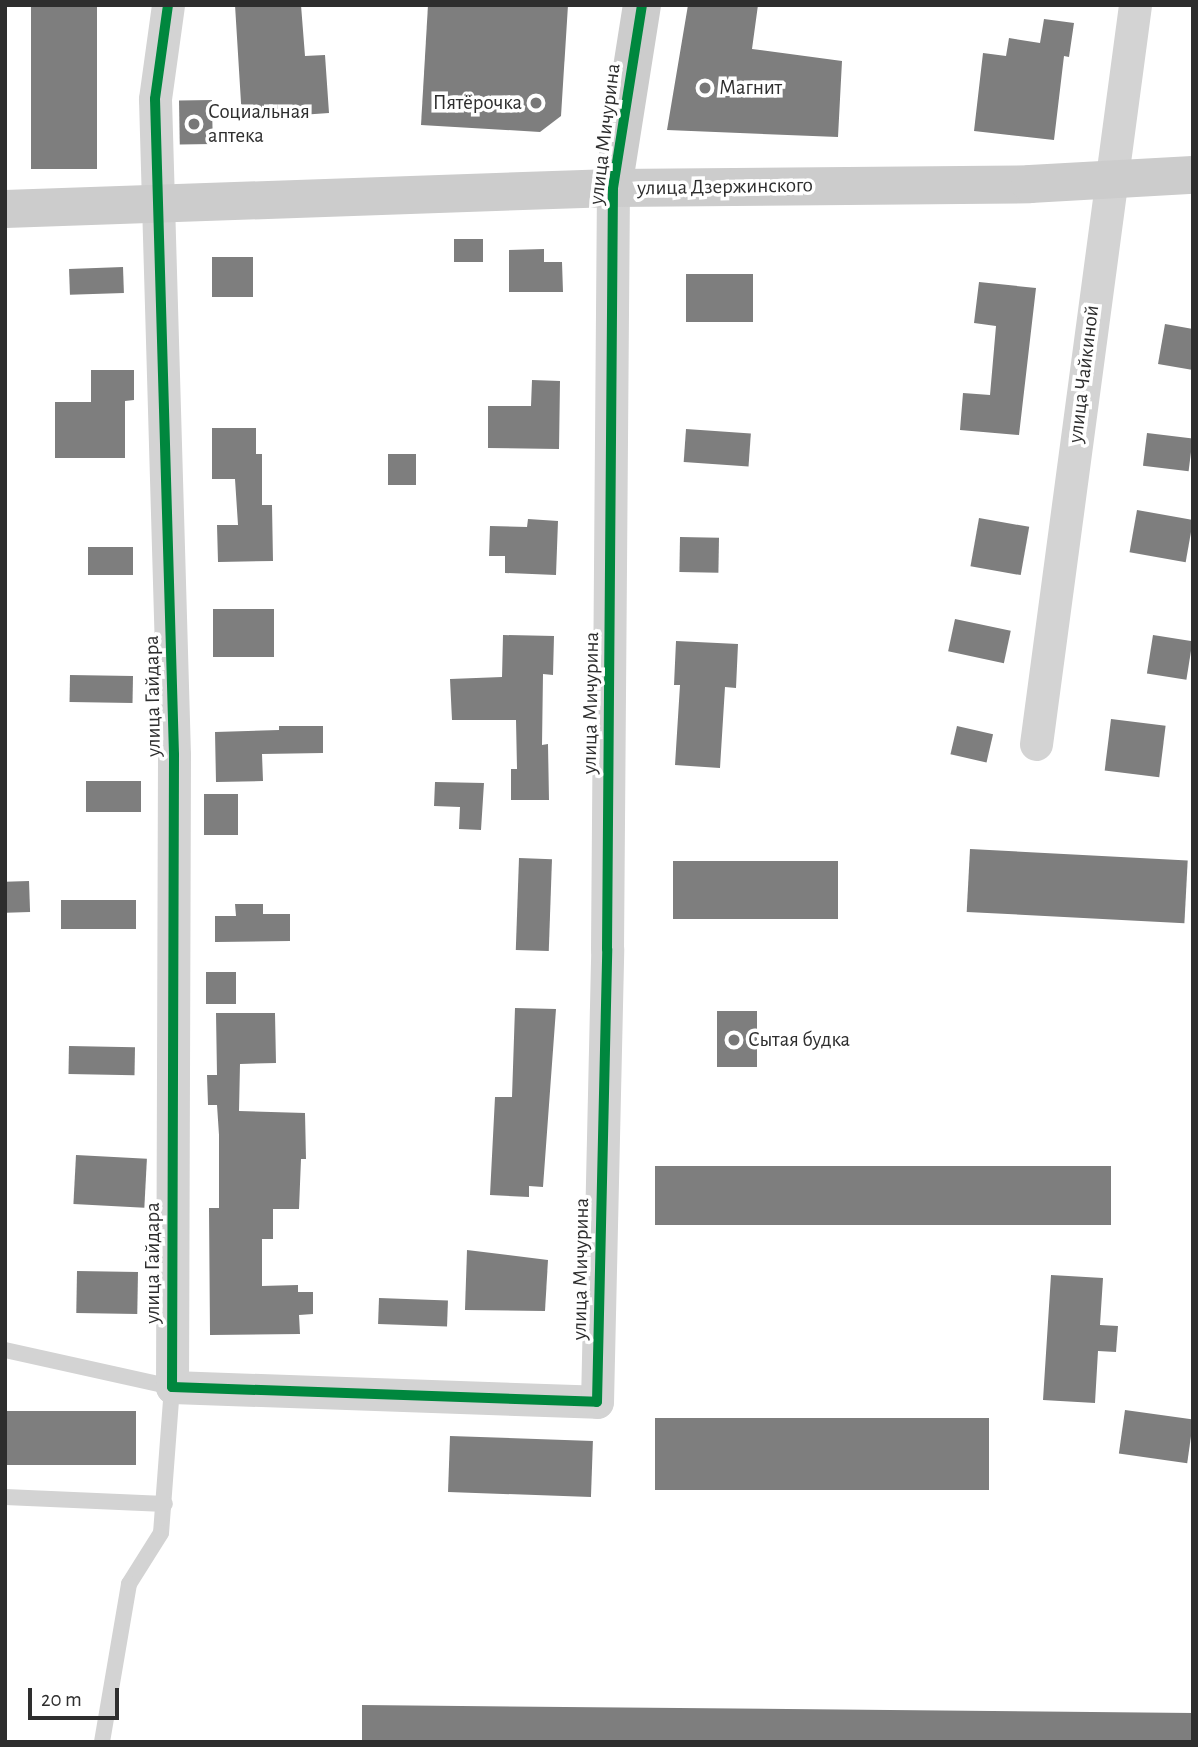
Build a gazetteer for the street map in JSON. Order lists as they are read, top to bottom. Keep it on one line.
{"streets":{"street":["улица Мичурина","улица Дзержинского","улица Чайкиной","улица Гайдара"]},"crossings":[["улица Мичурина","улица Дзержинского"],["улица Мичурина","улица Гайдара"],["улица Дзержинского","улица Чайкиной"],["улица Дзержинского","улица Гайдара"]],"places":["Магнит","Пятёрочка","Социальная аптека","Сытая будка"],"scale_bar":"20 m"}
